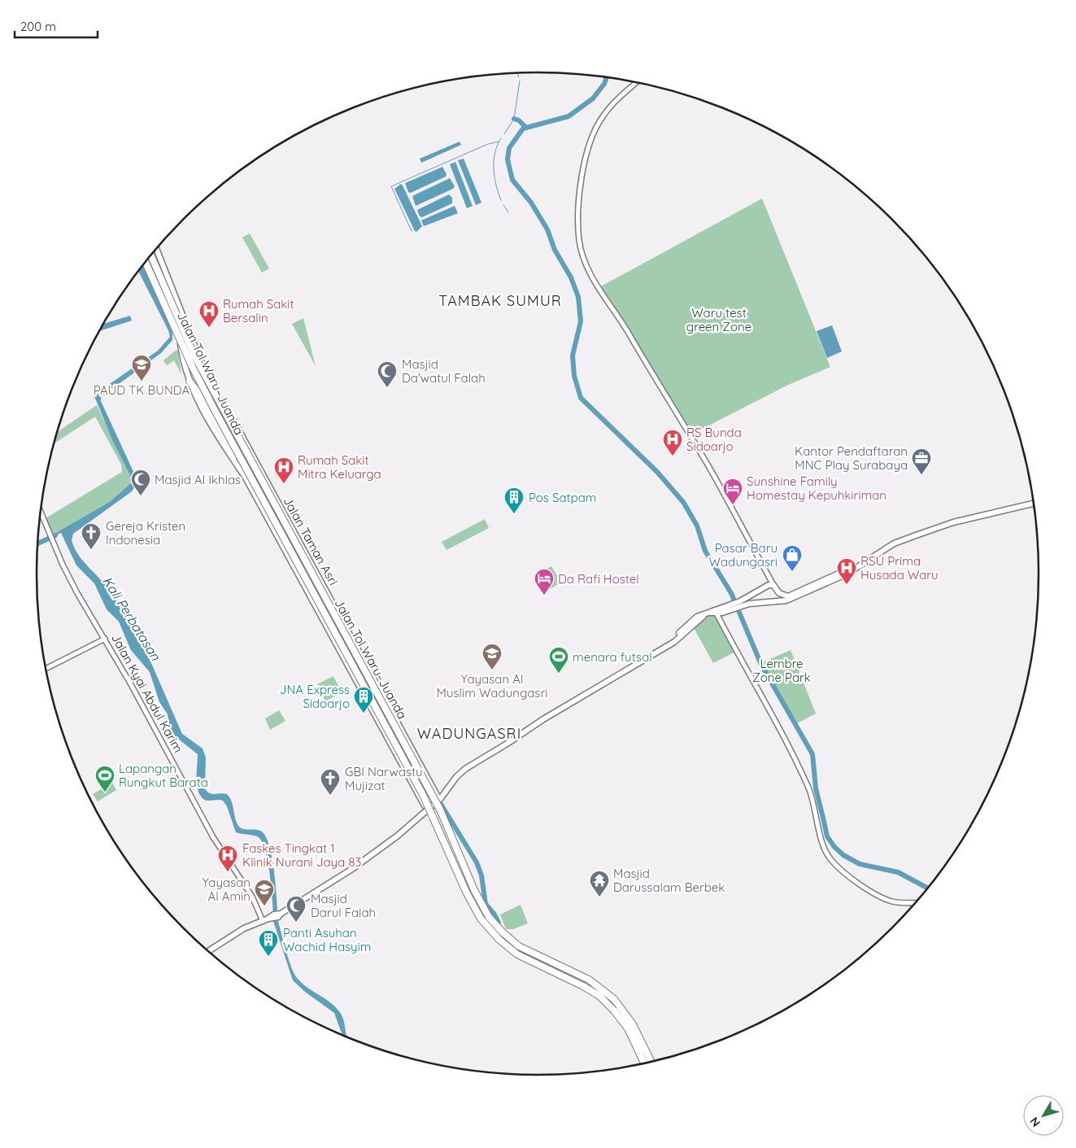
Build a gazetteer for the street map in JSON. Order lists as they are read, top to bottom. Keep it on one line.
{"streets":{"highway":["Jalan Tol Waru–Juanda"],"main road":["Jalan Taman Asri"],"street":["Jalan Kyai Abdul Karim"]},"districts":["TAMBAK SUMUR","WADUNGASRI"],"water":["Kali Perbatasan"],"parks":["Waru test green Zone","Lembre Zone Park"],"places":{"hospital":["Rumah Sakit Bersalin","RS Bunda Sidoarjo","Rumah Sakit Mitra Keluarga","RSU Prima Husada Waru","Faskes Tingkat 1 Klinik Nurani Jaya 83"],"school or university":["PAUD TK BUNDA","Yayasan Al Muslim Wadungasri","Yayasan Al Amin"],"mosque":["Masjid Da'watul Falah","Masjid Al Ikhlas","Masjid Darul Falah"],"office":["Kantor Pendaftaran MNC Play Surabaya"],"hotel":["Sunshine Family Homestay Kepuhkiriman","Da Rafi Hostel"],"building":["Pos Satpam","JNA Express Sidoarjo","Panti Asuhan Wachid Hasyim"],"church":["Gereja Kristen Indonesia","GBI Narwastu Mujizat"],"shop":["Pasar Baru Wadungasri"],"sports":["menara futsal","Lapangan Rungkut Barata"],"temple":["Masjid Darussalam Berbek"]},"scale_bar":"200 m","north":"bottom left"}
